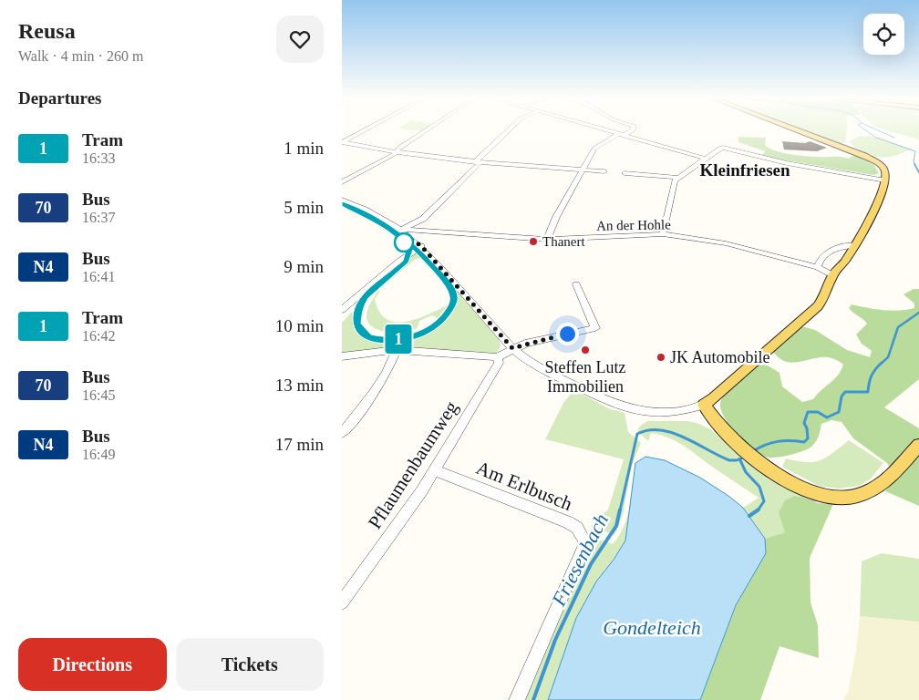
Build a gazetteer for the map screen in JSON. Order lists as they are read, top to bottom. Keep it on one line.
{"streets":{"street":["An der Hohle","Pflaumenbaumweg","Am Erlbusch"]},"crossings":[["Pflaumenbaumweg","Am Erlbusch"]],"districts":["Kleinfriesen"],"water":["Friesenbach","Gondelteich"],"places":["Thanert","Steffen Lutz Immobilien","JK Automobile"],"lines":["tram line 1"],"page":{"heading":[["Reusa","Walk · 4 min · 260 m"],"Departures"],"on_map":"1","list":[{"mark":"1","name":"Tram","note":"16:33","value":"1 min"},{"mark":"70","name":"Bus","note":"16:37","value":"5 min"},{"mark":"N4","name":"Bus","note":"16:41","value":"9 min"},{"mark":"1","name":"Tram","note":"16:42","value":"10 min"},{"mark":"70","name":"Bus","note":"16:45","value":"13 min"},{"mark":"N4","name":"Bus","note":"16:49","value":"17 min"}],"buttons":["Directions","Tickets"]}}
